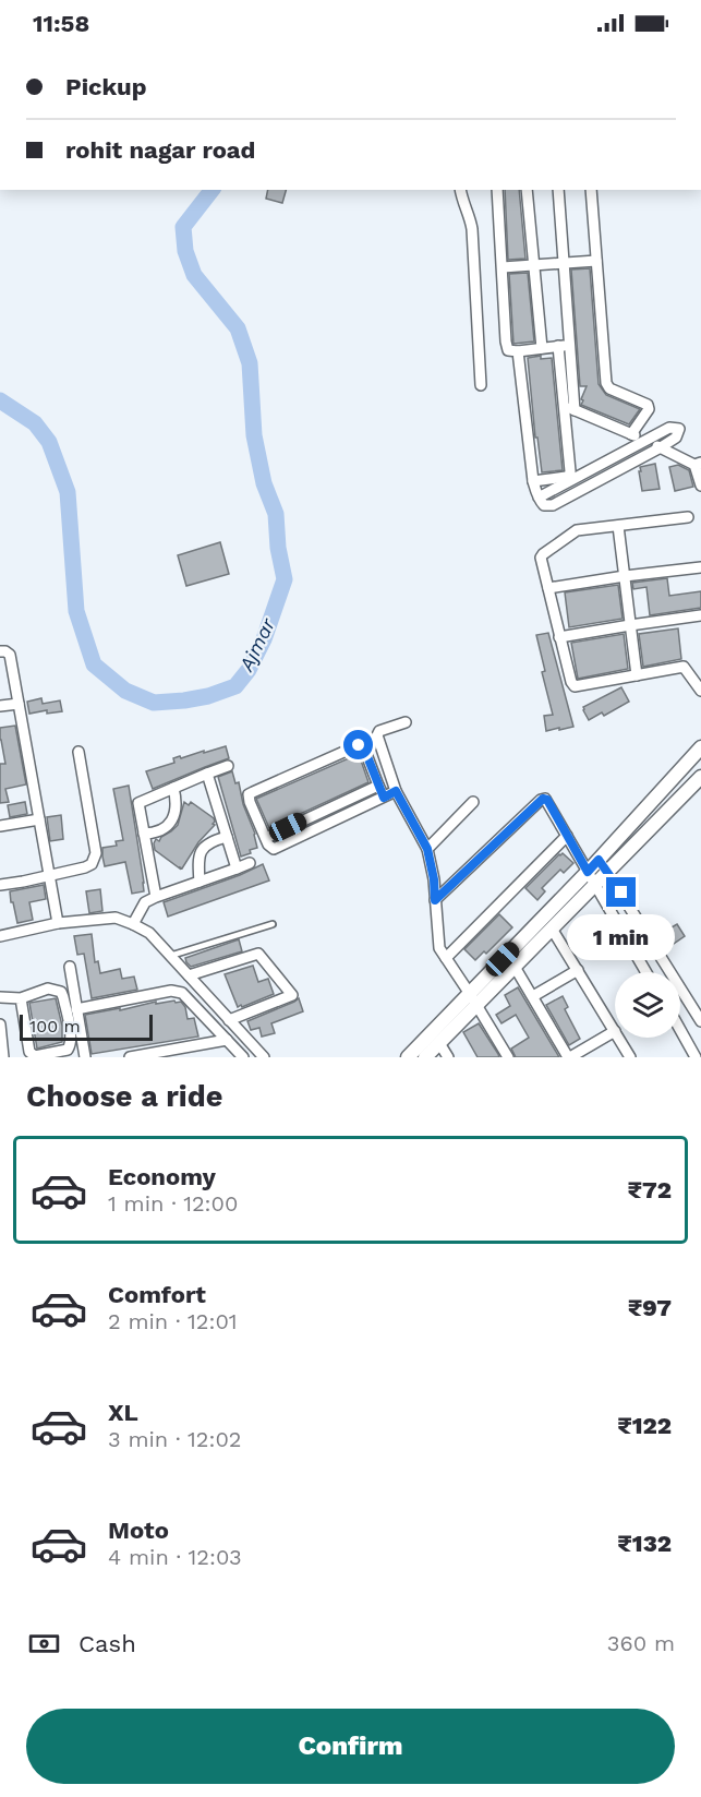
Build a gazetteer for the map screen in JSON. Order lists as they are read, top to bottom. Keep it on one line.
{"water":["Ajmar"],"scale_bar":"100 m","page":{"status":"11:58","banner":["Pickup","rohit nagar road"],"bubble":"1 min","scale":"100 m","heading":"Choose a ride","list":[{"name":"Economy","note":"1 min · 12:00","value":"₹72"},{"name":"Comfort","note":"2 min · 12:01","value":"₹97"},{"name":"XL","note":"3 min · 12:02","value":"₹122"},{"name":"Moto","note":"4 min · 12:03","value":"₹132"}],"pay":["Cash","360 m"],"buttons":"Confirm"}}
